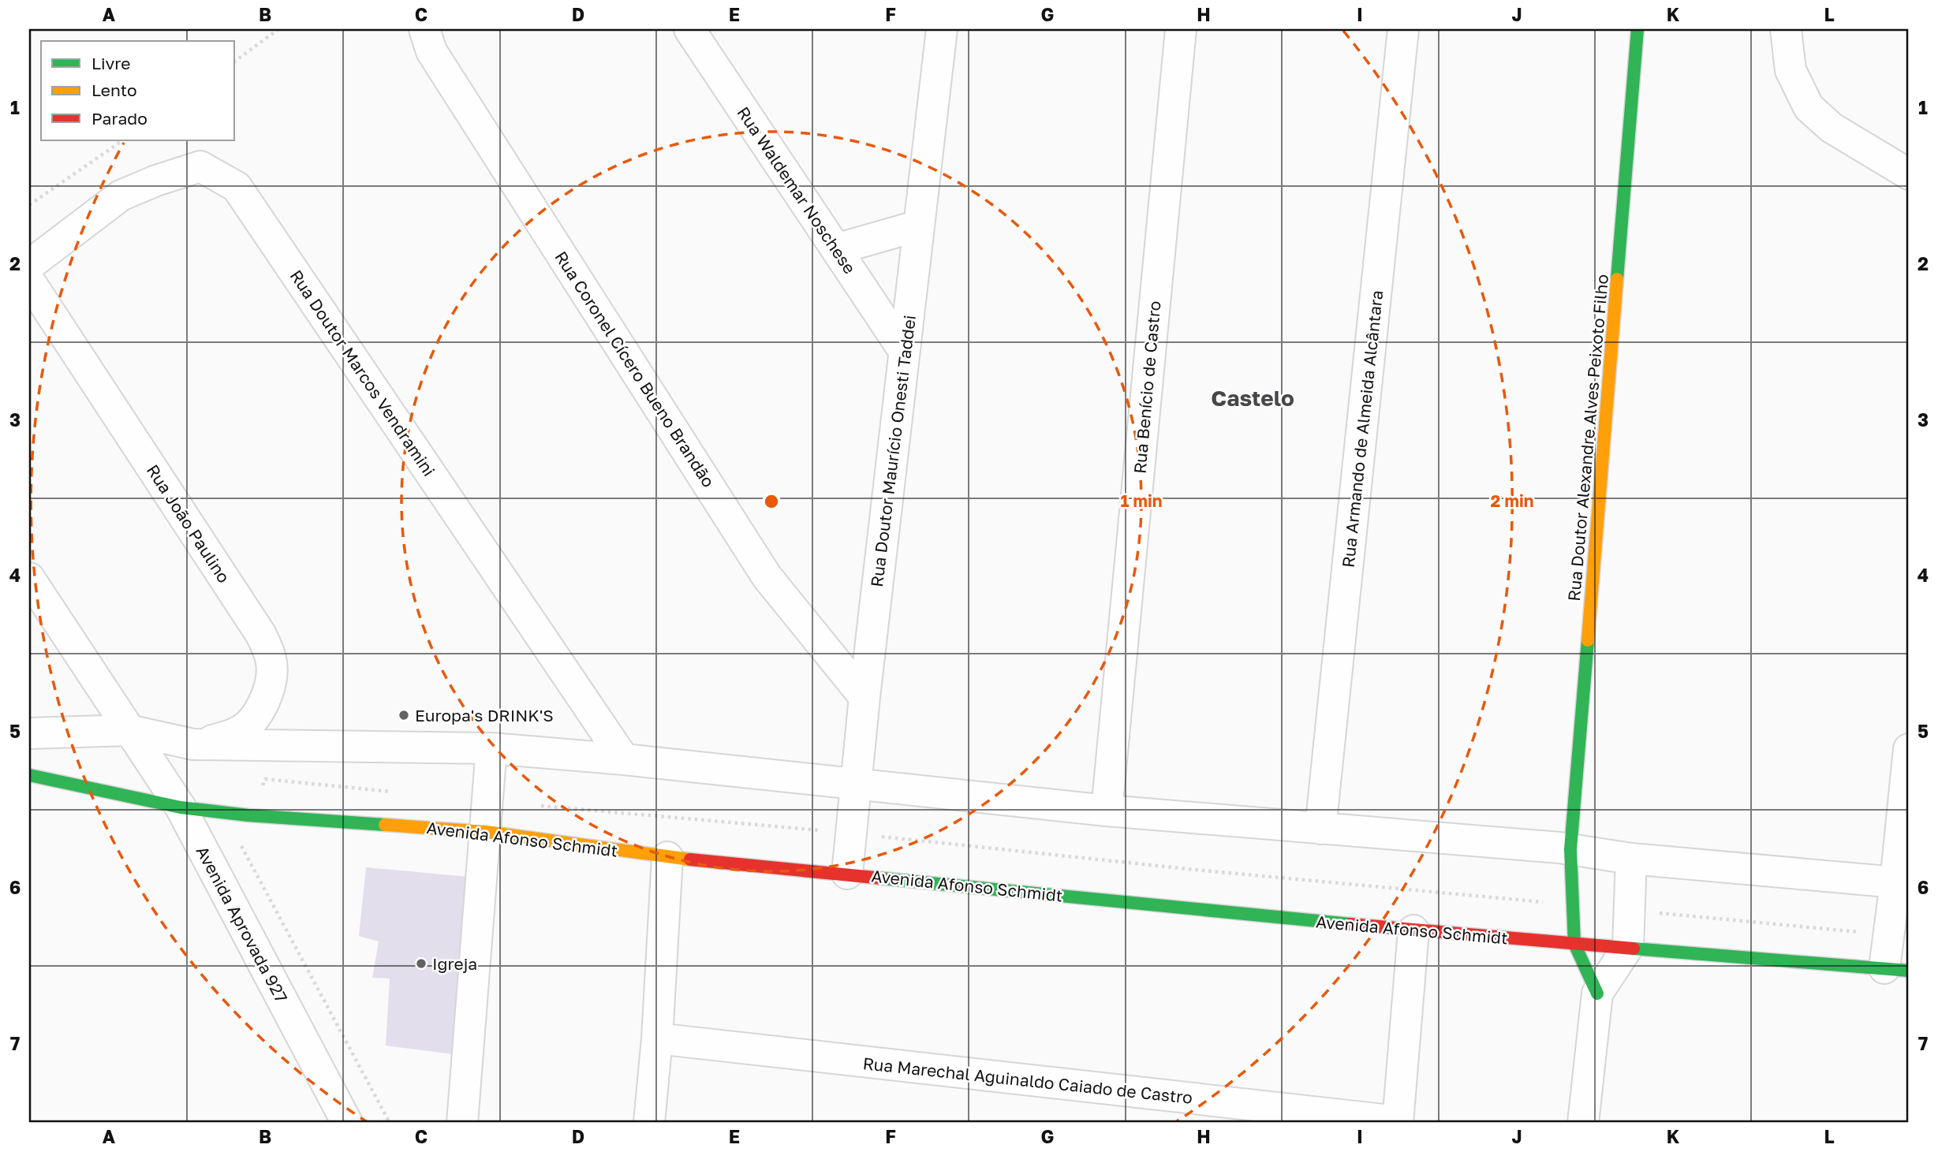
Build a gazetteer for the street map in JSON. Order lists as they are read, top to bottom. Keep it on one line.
{"streets":{"street":["Rua Waldemar Noschese","Rua Coronel Cícero Bueno Brandão","Rua Doutor Marcos Vendramini","Rua Benício de Castro","Rua Armando de Almeida Alcântara","Rua Doutor Alexandre Alves Peixoto Filho","Rua Doutor Maurício Onesti Taddei","Rua João Paulino","Avenida Afonso Schmidt","Avenida Aprovada 927","Rua Marechal Aguinaldo Caiado de Castro"]},"crossings":[["Rua Waldemar Noschese","Rua Doutor Maurício Onesti Taddei"],["Rua Coronel Cícero Bueno Brandão","Rua Doutor Maurício Onesti Taddei"],["Rua Doutor Alexandre Alves Peixoto Filho","Avenida Afonso Schmidt"],["Rua Doutor Maurício Onesti Taddei","Avenida Afonso Schmidt"],["Avenida Afonso Schmidt","Avenida Aprovada 927"]],"districts":["Castelo"],"places":["Europa's DRINK'S","Igreja"],"legend":["Livre","Lento","Parado"],"grid":{"columns":["A","B","C","D","E","F","G","H","I","J","K","L"],"rows":["1","2","3","4","5","6","7"]},"rings":["1 min","2 min"]}
